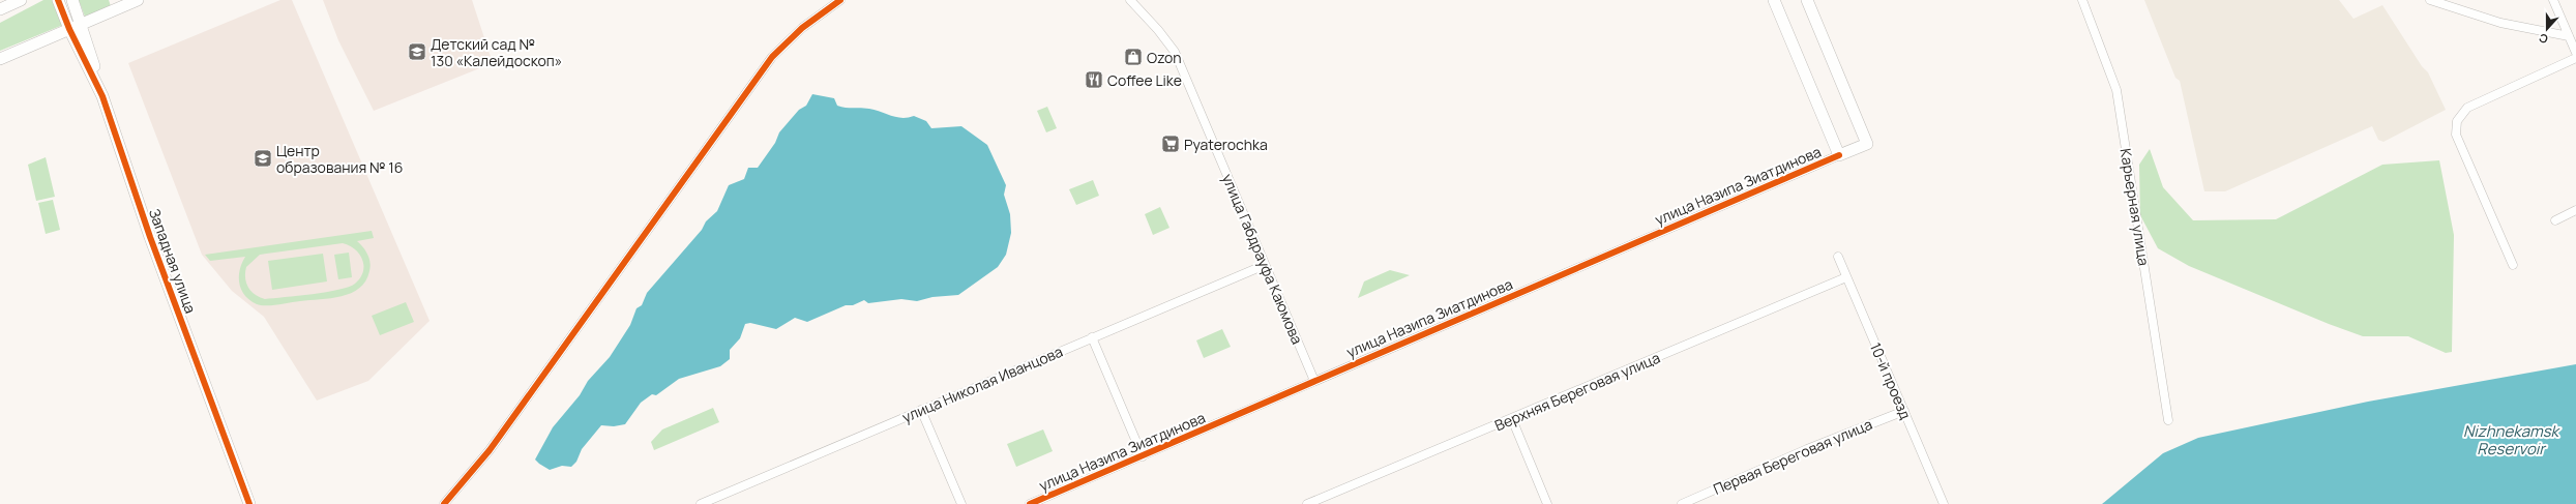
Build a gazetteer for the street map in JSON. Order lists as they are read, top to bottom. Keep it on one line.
{"streets":{"street":["улица Назипа Зиатдинова","Карьерная улица","улица Габдрауфа Каюмова","Западная улица","10-й проезд","улица Николая Иванцова","Верхняя Береговая улица","Первая Береговая улица"]},"crossings":[["улица Назипа Зиатдинова","улица Габдрауфа Каюмова"],["улица Габдрауфа Каюмова","улица Николая Иванцова"],["10-й проезд","Верхняя Береговая улица"],["10-й проезд","Первая Береговая улица"]],"water":["Nizhnekamsk Reservoir"],"places":{"school or university":["Детский сад № 130 «Калейдоскоп»","Центр образования № 16"],"shop":["Ozon"],"restaurant":["Coffee Like"],"supermarket":["Pyaterochka"]},"north":"bottom"}
